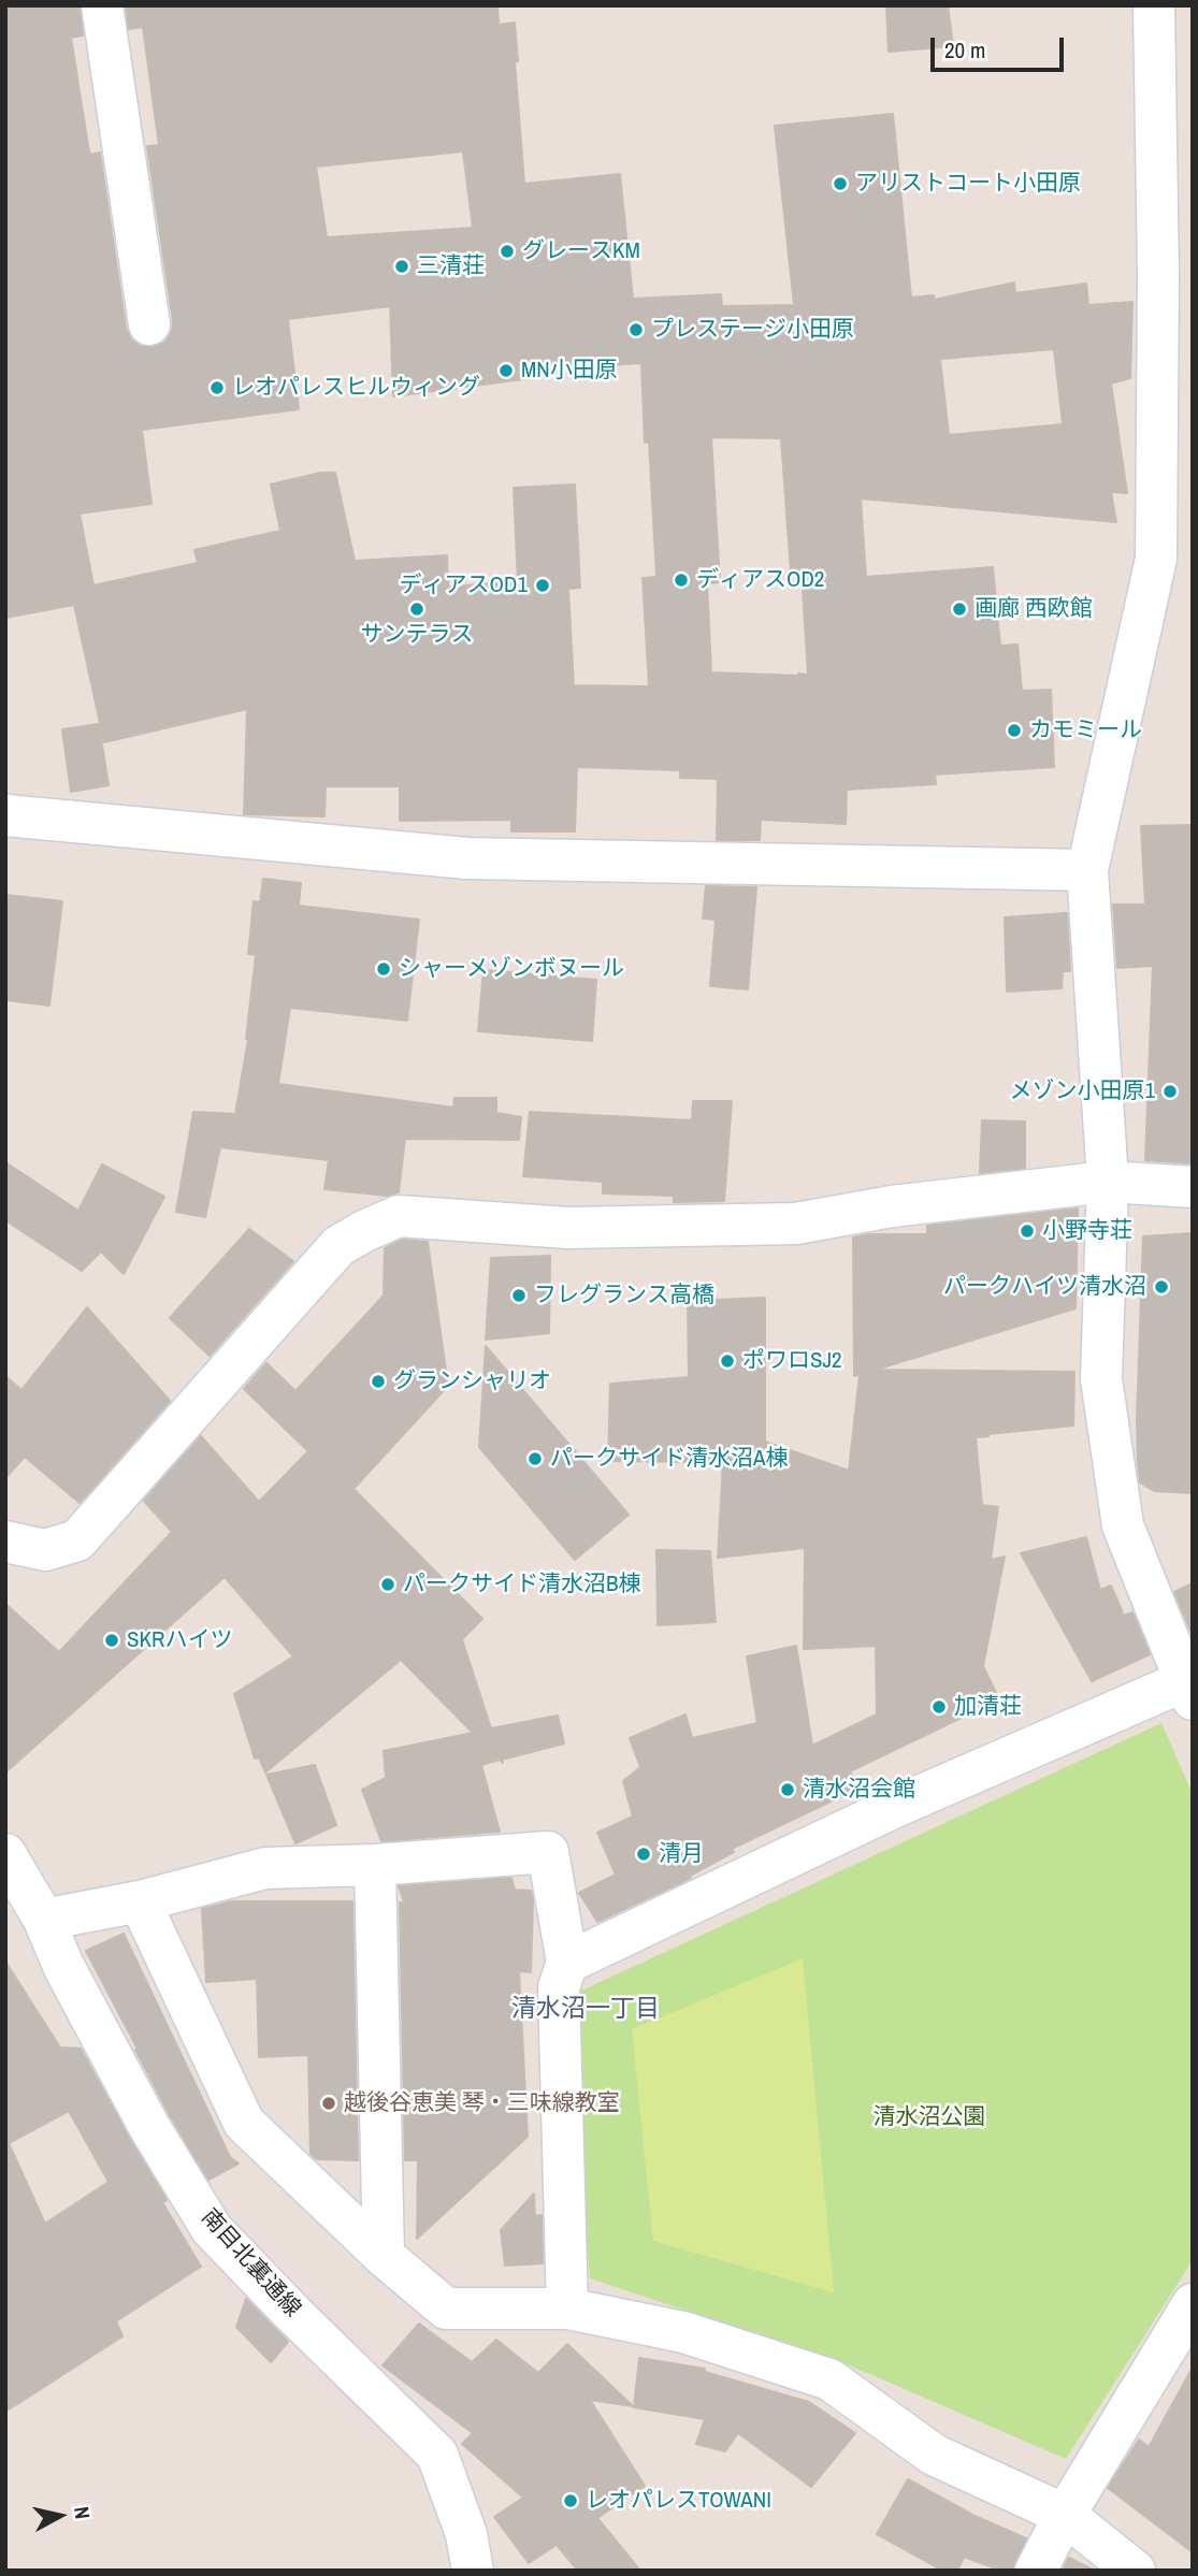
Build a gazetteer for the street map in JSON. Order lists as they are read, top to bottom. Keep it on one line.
{"streets":{"street":["南目北裏通線"]},"districts":["清水沼一丁目"],"parks":["清水沼公園"],"places":["アリストコート小田原","グレースKM","三清荘","プレステージ小田原","MN小田原","レオパレスヒルウィング","ディアスOD2","ディアスOD1","サンテラス","画廊 西欧館","カモミール","シャーメゾンボヌール","メゾン小田原1","小野寺荘","パークハイツ清水沼","フレグランス高橋","ポワロSJ2","グランシャリオ","パークサイド清水沼A棟","パークサイド清水沼B棟","SKRハイツ","加清荘","清水沼会館","清月","越後谷恵美 琴・三味線教室","レオパレスTOWANI"],"scale_bar":"20 m","north":"right"}
